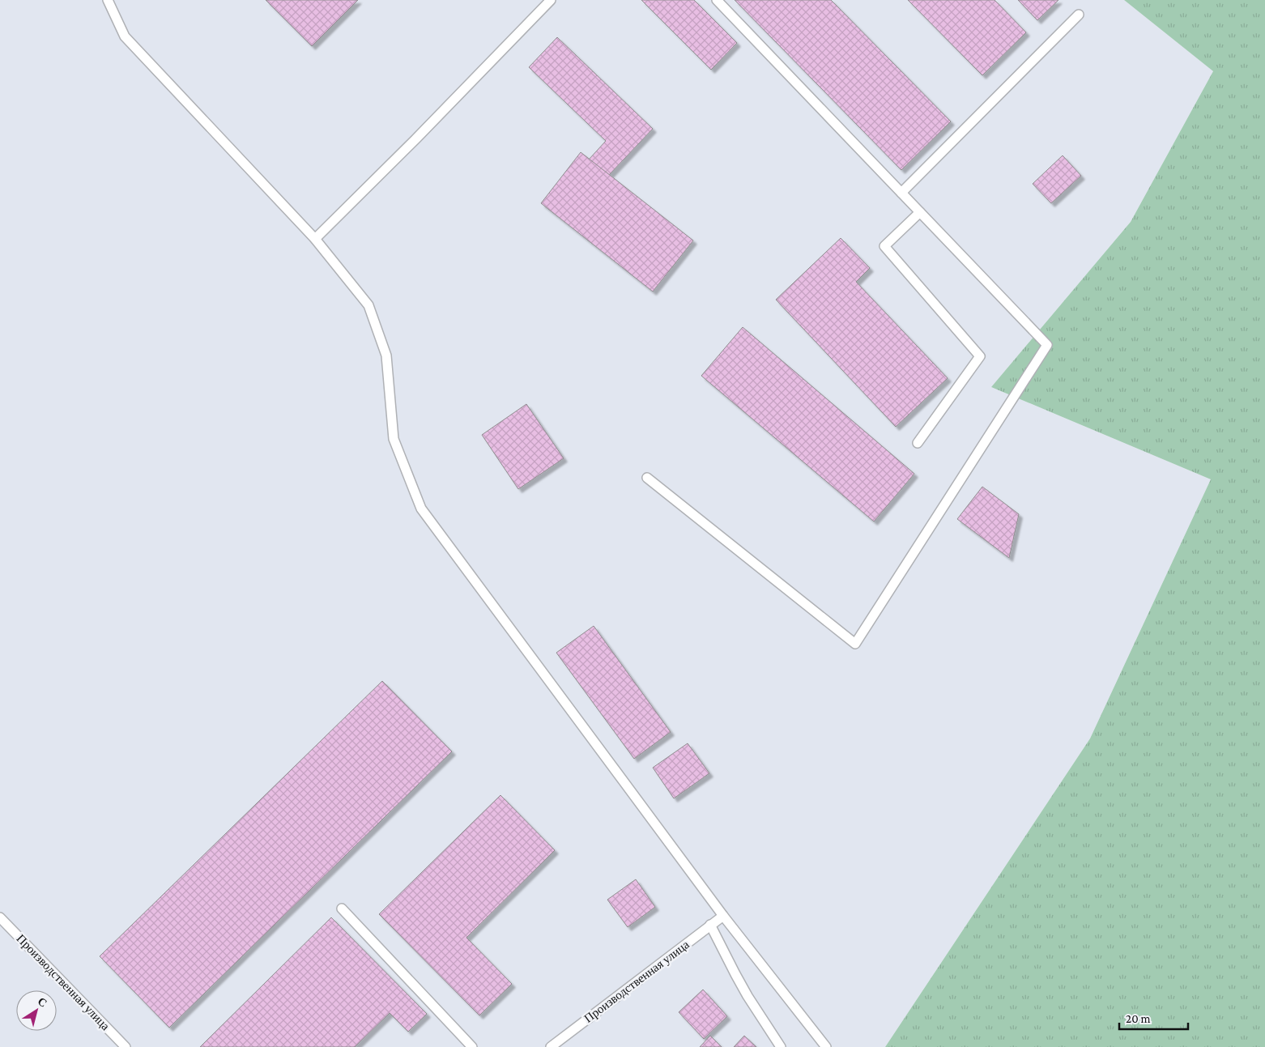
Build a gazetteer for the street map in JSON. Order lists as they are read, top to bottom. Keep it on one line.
{"streets":{"lane":["Производственная улица"]},"scale_bar":"20 m","north":"top right"}
